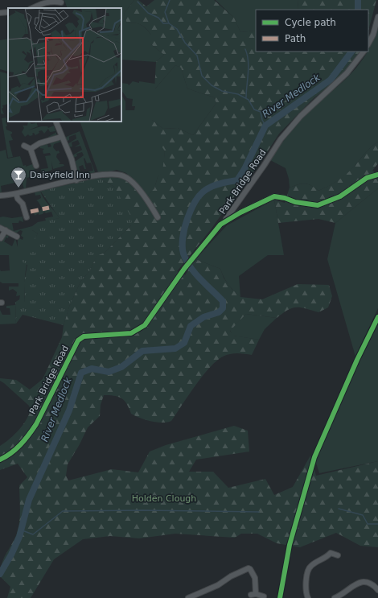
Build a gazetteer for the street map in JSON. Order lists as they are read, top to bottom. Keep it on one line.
{"streets":{"street":["Park Bridge Road"]},"water":["River Medlock"],"parks":["Holden Clough"],"places":{"bar":["Daisyfield Inn"]},"legend":["Cycle path","Path"]}
